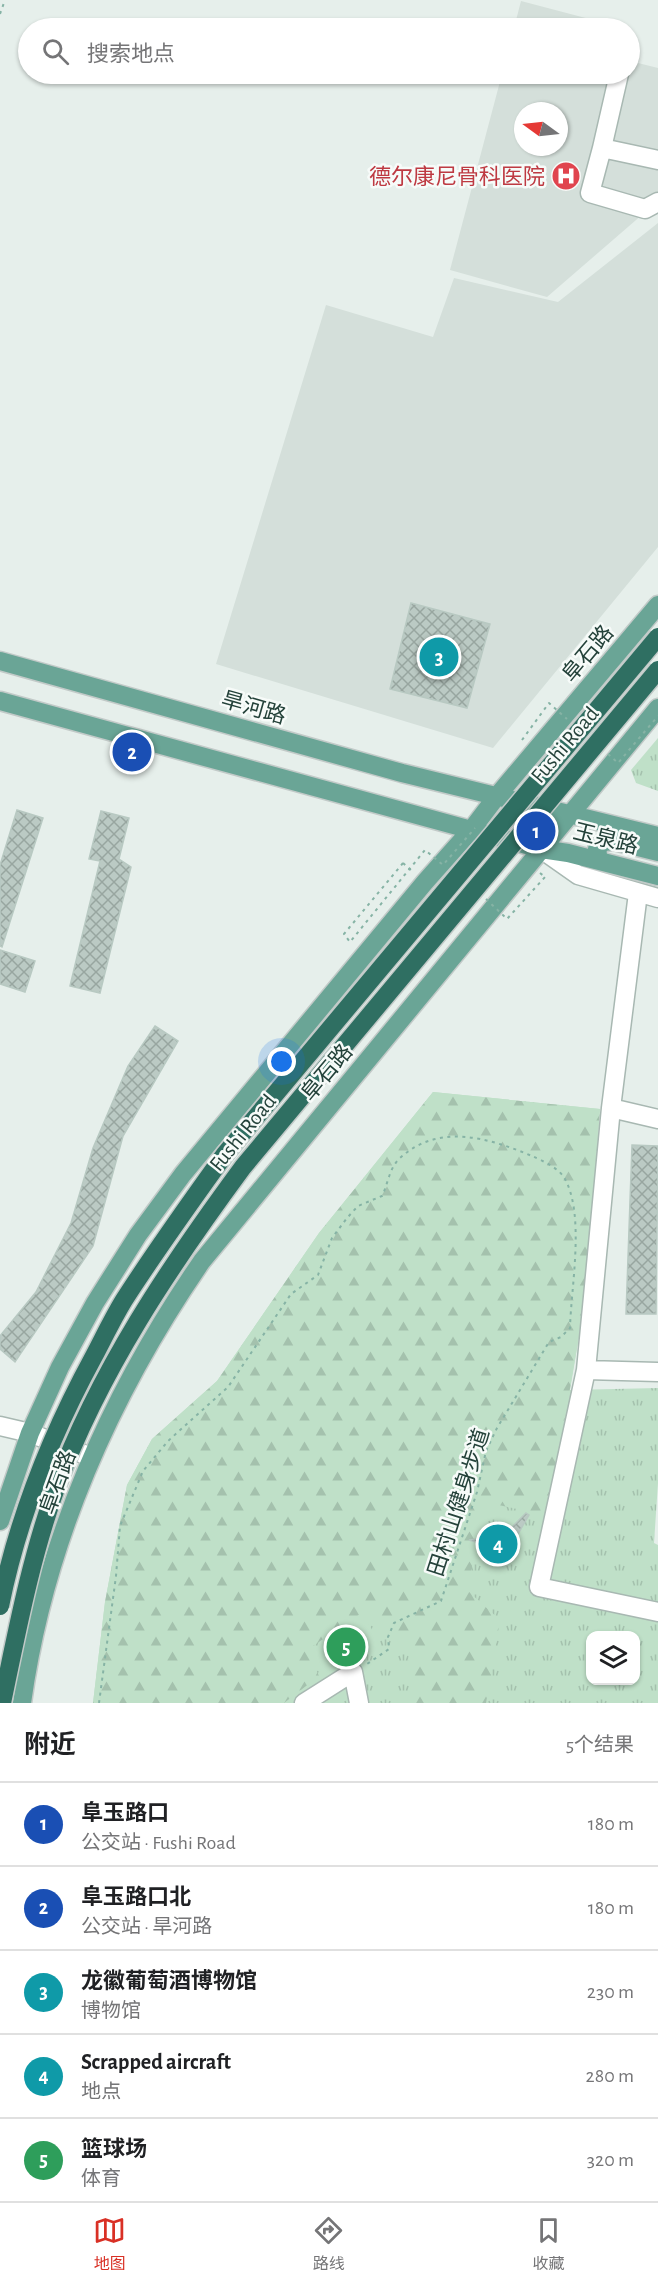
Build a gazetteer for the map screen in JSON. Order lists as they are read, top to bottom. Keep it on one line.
{"streets":{"highway":["Fushi Road"],"main road":["阜石路","旱河路","玉泉路"],"path":["田村山健身步道"]},"crossings":[["阜石路","旱河路"],["阜石路","玉泉路"]],"places":{"hospital":["德尔康尼骨科医院"]},"north":"left","page":{"search":"搜索地点","pins":["3","2","1","4","5"],"heading":["附近","5个结果"],"list":[{"mark":"1","name":"阜玉路口","note":"公交站 · Fushi Road","value":"180 m"},{"mark":"2","name":"阜玉路口北","note":"公交站 · 旱河路","value":"180 m"},{"mark":"3","name":"龙徽葡萄酒博物馆","note":"博物馆","value":"230 m"},{"mark":"4","name":"Scrapped aircraft","note":"地点","value":"280 m"},{"mark":"5","name":"篮球场","note":"体育","value":"320 m"}],"nav":["地图","路线","收藏"]}}
